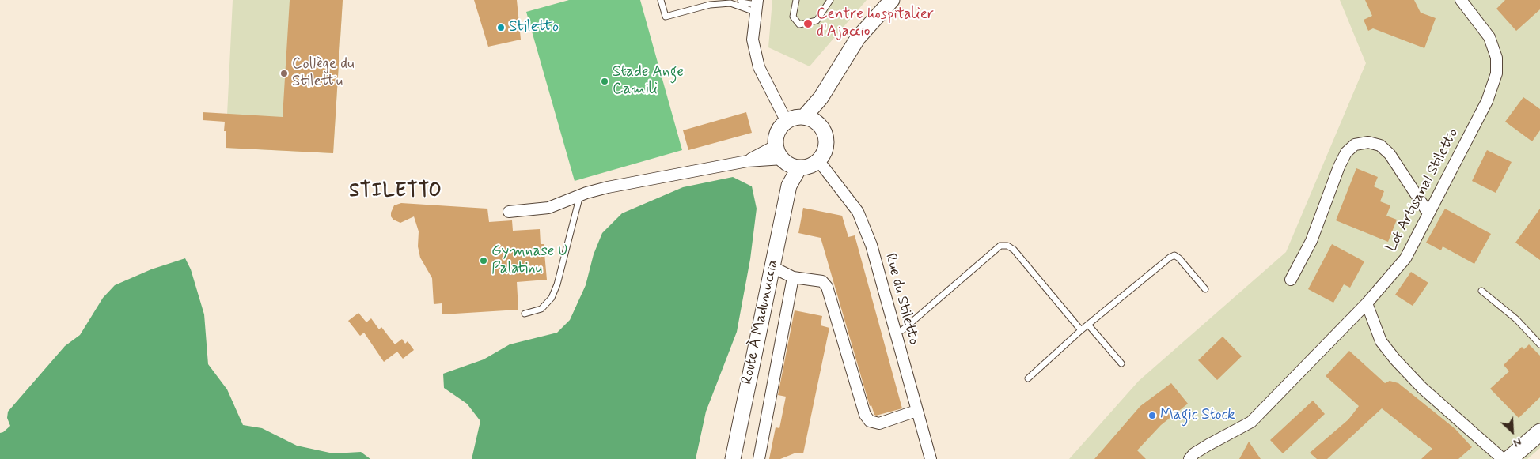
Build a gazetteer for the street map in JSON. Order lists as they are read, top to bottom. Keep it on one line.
{"streets":{"main road":["Route À Madunuccia"],"street":["Lot Artisanal Stiletto","Rue du Stiletto"]},"crossings":[["Rue du Stiletto","Route À Madunuccia"]],"districts":["STILETTO"],"places":["Centre hospitalier d'Ajaccio","Stiletto","Collège du Stilettu","Stade Ange Camili","Gymnase U Palatinu","Magic Stock"],"north":"bottom right"}
